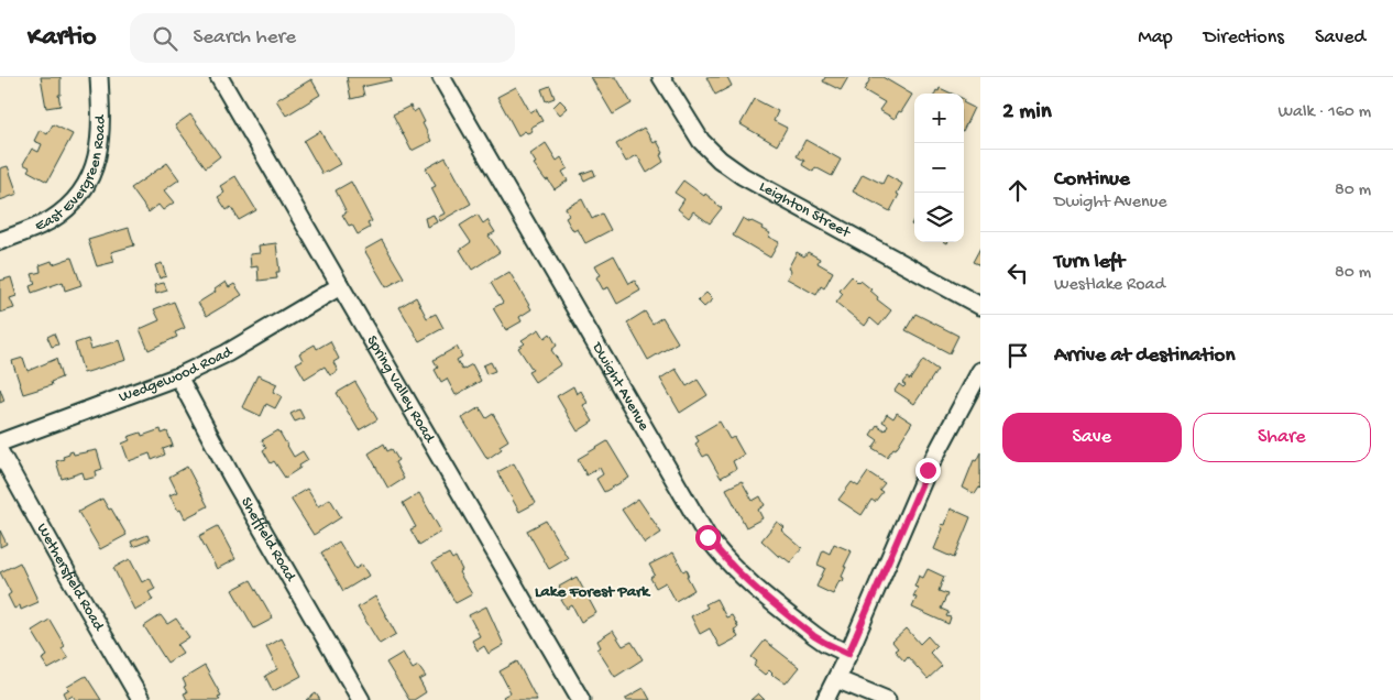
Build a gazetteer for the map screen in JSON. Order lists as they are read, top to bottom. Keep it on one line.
{"streets":{"street":["East Evergreen Road","Leighton Street","Wedgewood Road","Dwight Avenue","Spring Valley Road","Sheffield Road","Wethersfield Road"]},"crossings":[["Wedgewood Road","Spring Valley Road"],["Wedgewood Road","Sheffield Road"]],"districts":["Lake Forest Park"],"page":{"header":"Kartio","search":"Search here","nav":["Map","Directions","Saved"],"heading":["2 min","Walk · 160 m"],"map_buttons":["+","−"],"list":[["Continue","Dwight Avenue","80 m"],["Turn left","Westlake Road","80 m"],"Arrive at destination"],"buttons":["Save","Share"]}}
